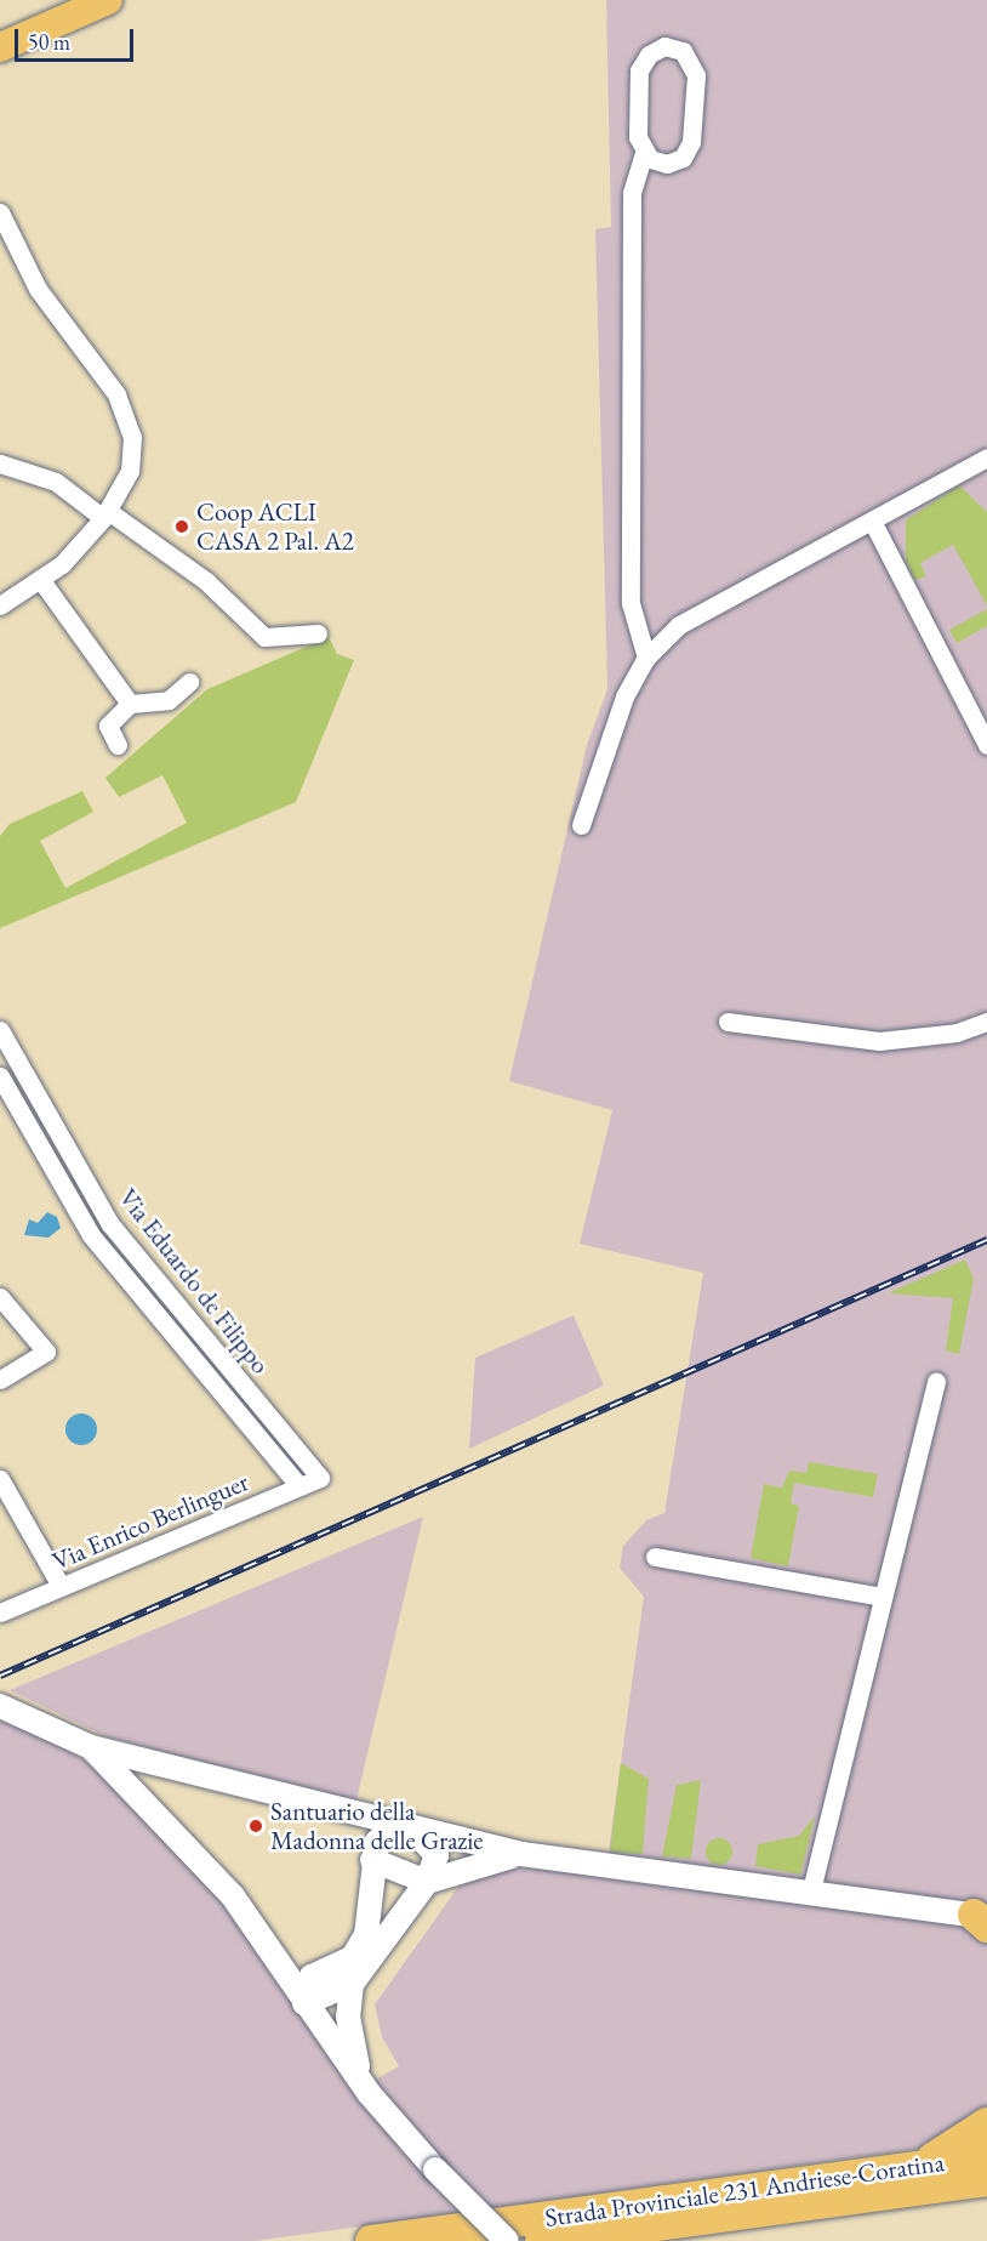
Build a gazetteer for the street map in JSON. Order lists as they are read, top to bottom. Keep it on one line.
{"streets":{"highway":["Strada Provinciale 231 Andriese-Coratina"],"street":["Via Eduardo de Filippo","Via Enrico Berlinguer"]},"crossings":[["Via Eduardo de Filippo","Via Enrico Berlinguer"]],"places":["Coop ACLI CASA 2 Pal. A2","Santuario della Madonna delle Grazie"],"scale_bar":"50 m"}
